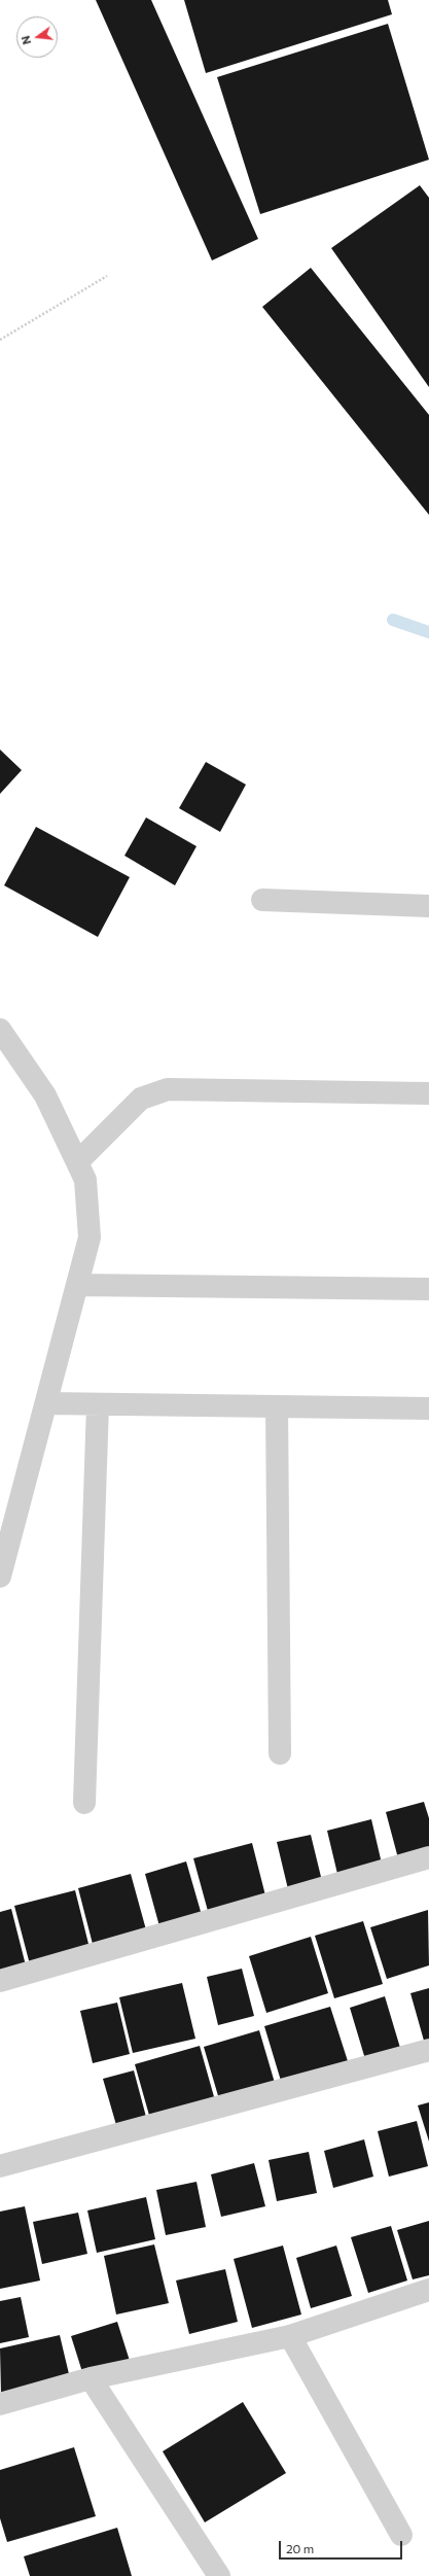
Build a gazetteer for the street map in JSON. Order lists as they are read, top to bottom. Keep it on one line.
{"scale_bar":"20 m","north":"left"}
